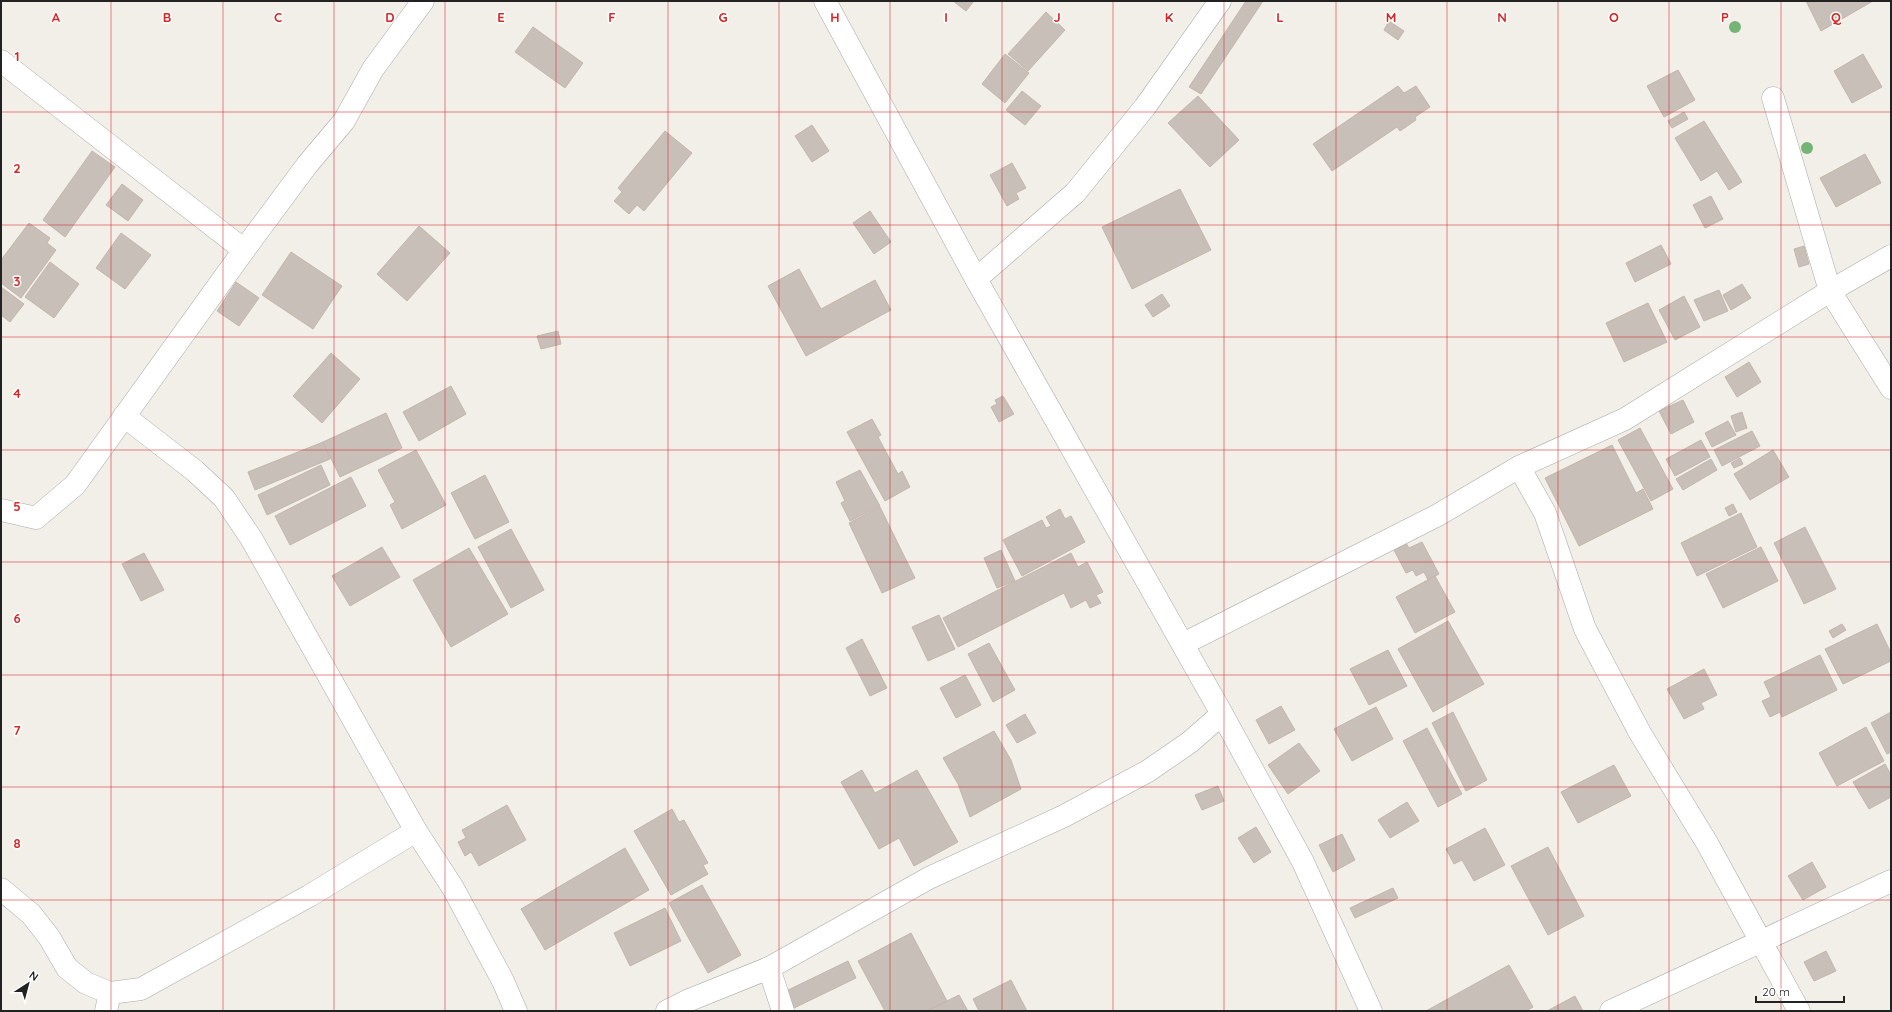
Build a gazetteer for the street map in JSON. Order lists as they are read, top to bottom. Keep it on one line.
{"scale_bar":"20 m","north":"top right","grid":{"columns":["A","B","C","D","E","F","G","H","I","J","K","L","M","N","O","P","Q"],"rows":["1","2","3","4","5","6","7","8"]}}
